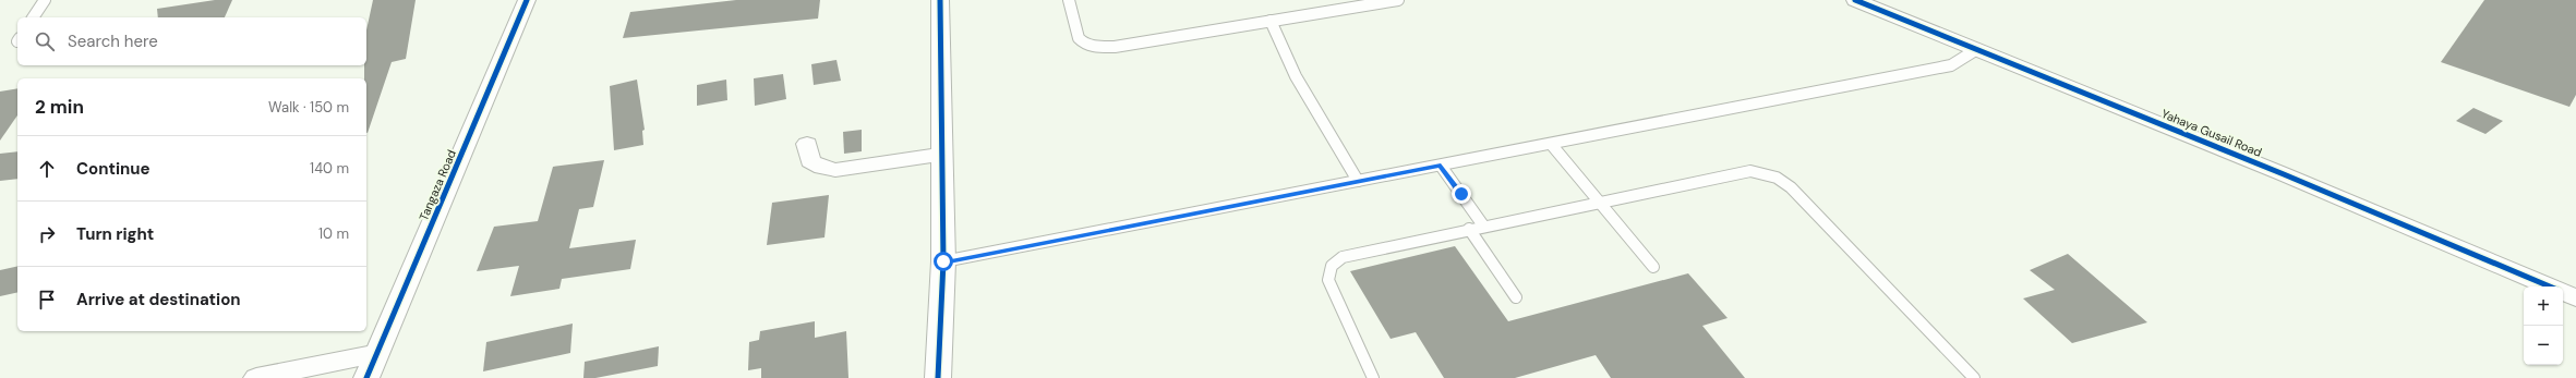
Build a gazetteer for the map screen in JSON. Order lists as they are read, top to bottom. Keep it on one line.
{"streets":{"street":["Yahaya Gusail Road","Tangaza Road"]},"page":{"search":"Search here","heading":["2 min","Walk · 150 m"],"list":[["Continue","140 m"],["Turn right","10 m"],"Arrive at destination"],"map_buttons":["+","−"]}}
